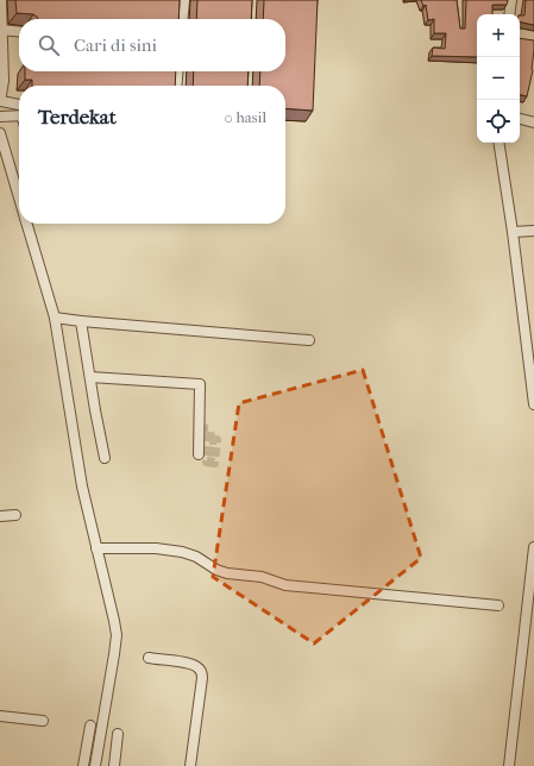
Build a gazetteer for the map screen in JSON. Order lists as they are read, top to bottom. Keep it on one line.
{"page":{"map_buttons":["+","−"],"search":"Cari di sini","heading":["Terdekat","0 hasil"]}}
